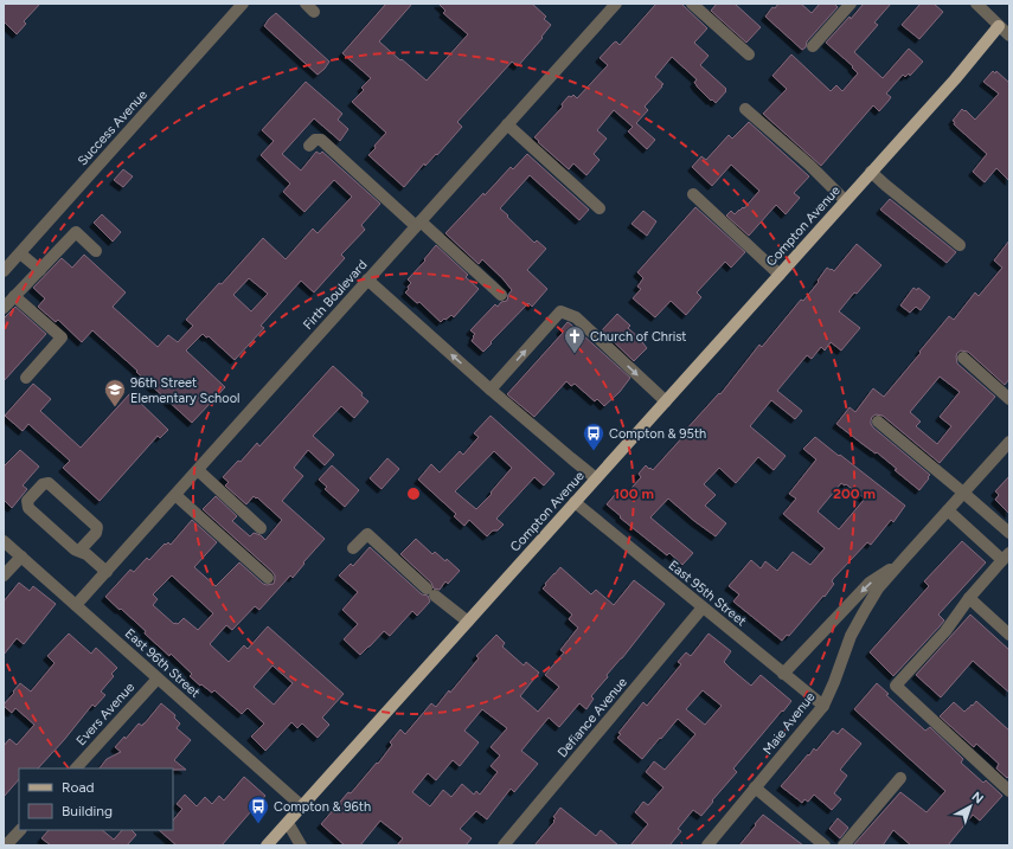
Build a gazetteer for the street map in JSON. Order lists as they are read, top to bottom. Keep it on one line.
{"streets":{"main road":["Compton Avenue"],"street":["Success Avenue","Firth Boulevard","East 95th Street","East 96th Street","Evers Avenue","Defiance Avenue","Maie Avenue"]},"crossings":[["Compton Avenue","East 95th Street"],["Compton Avenue","East 96th Street"],["Firth Boulevard","East 96th Street"],["East 95th Street","Defiance Avenue"],["East 95th Street","Maie Avenue"],["East 96th Street","Evers Avenue"]],"places":{"church":["Church of Christ"],"school or university":["96th Street Elementary School"],"bus stop":["Compton & 95th","Compton & 96th"]},"legend":["Road","Building"],"north":"top right","rings":["100 m","200 m"]}
